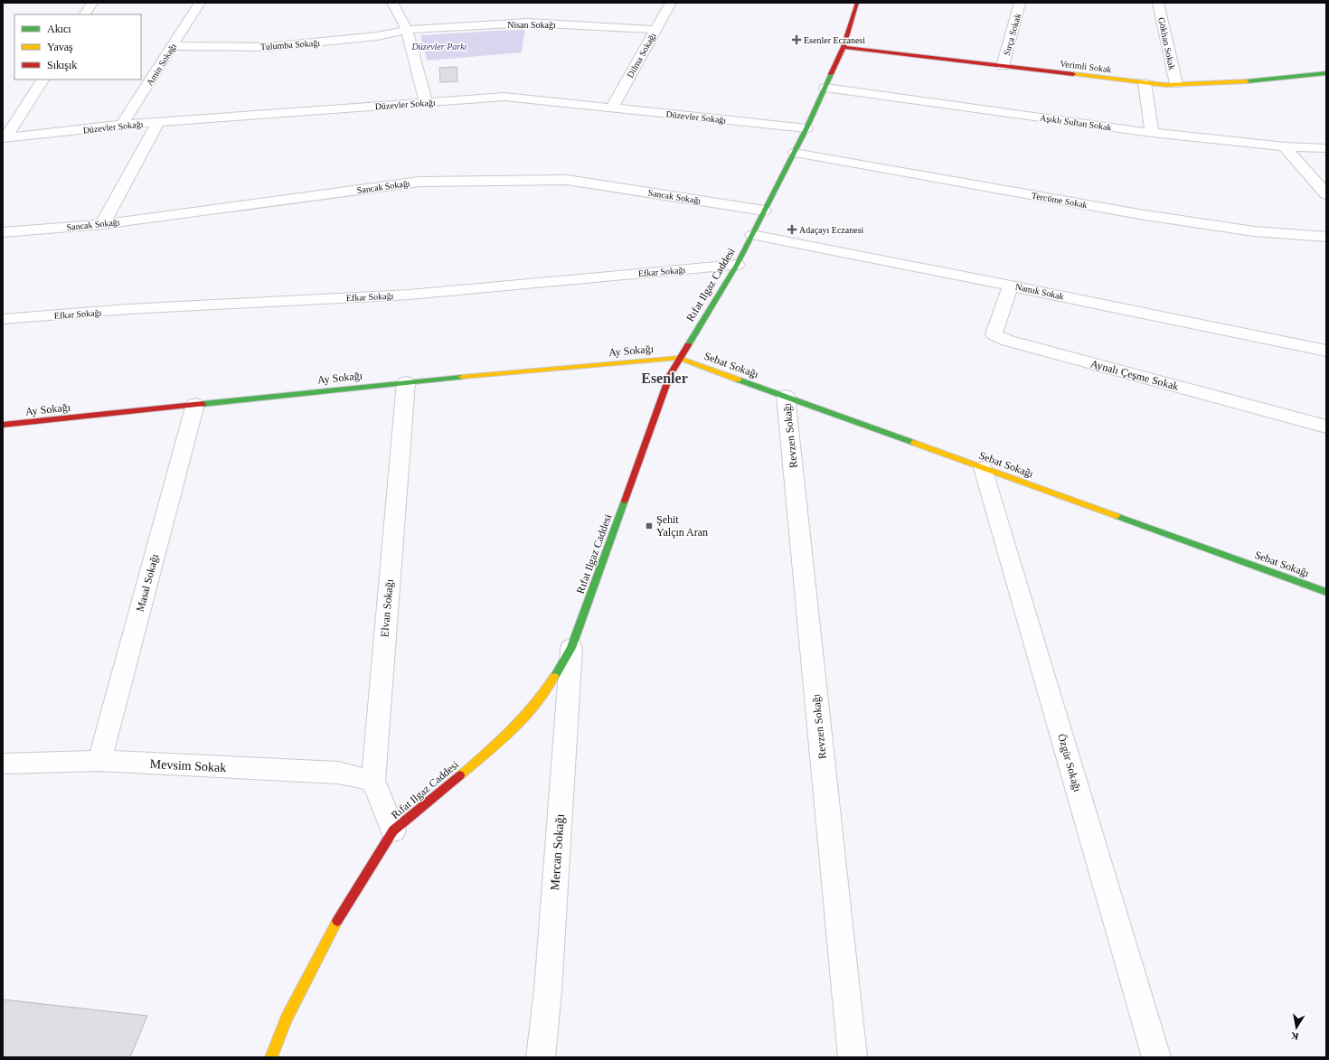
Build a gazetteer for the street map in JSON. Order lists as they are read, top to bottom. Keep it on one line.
{"streets":{"street":["Nisan Sokağı","Sırça Sokak","Gökhan Sokak","Tulumba Sokağı","Dilma Sokağı","Amin Sokağı","Verimli Sokak","Düzevler Sokağı","Aşıklı Sultan Sokak","Sancak Sokağı","Tercüme Sokak","Efkar Sokağı","Rıfat Ilgaz Caddesi","Namık Sokak","Ay Sokağı","Sebat Sokağı","Aynalı Çeşme Sokak","Revzen Sokağı","Masal Sokağı","Elvan Sokağı","Özgür Sokağı","Mevsim Sokak","Mercan Sokağı"]},"crossings":[["Nisan Sokağı","Tulumba Sokağı"],["Nisan Sokağı","Dilma Sokağı"],["Sırça Sokak","Verimli Sokak"],["Gökhan Sokak","Verimli Sokak"],["Tulumba Sokağı","Amin Sokağı"],["Dilma Sokağı","Düzevler Sokağı"],["Amin Sokağı","Düzevler Sokağı"],["Verimli Sokak","Rıfat Ilgaz Caddesi"],["Düzevler Sokağı","Rıfat Ilgaz Caddesi"],["Aşıklı Sultan Sokak","Rıfat Ilgaz Caddesi"],["Sancak Sokağı","Rıfat Ilgaz Caddesi"],["Tercüme Sokak","Rıfat Ilgaz Caddesi"],["Efkar Sokağı","Rıfat Ilgaz Caddesi"],["Rıfat Ilgaz Caddesi","Namık Sokak"],["Rıfat Ilgaz Caddesi","Ay Sokağı"],["Rıfat Ilgaz Caddesi","Sebat Sokağı"],["Rıfat Ilgaz Caddesi","Elvan Sokağı"],["Rıfat Ilgaz Caddesi","Mercan Sokağı"],["Namık Sokak","Aynalı Çeşme Sokak"],["Ay Sokağı","Sebat Sokağı"],["Ay Sokağı","Masal Sokağı"],["Ay Sokağı","Elvan Sokağı"],["Sebat Sokağı","Revzen Sokağı"],["Sebat Sokağı","Özgür Sokağı"],["Masal Sokağı","Mevsim Sokak"],["Elvan Sokağı","Mevsim Sokak"]],"districts":["Esenler"],"parks":["Düzevler Parkı"],"places":{"health":["Esenler Eczanesi","Adaçayı Eczanesi"],"transit":["Şehit Yalçın Aran"]},"legend":["Akıcı","Yavaş","Sıkışık"],"north":"bottom"}
